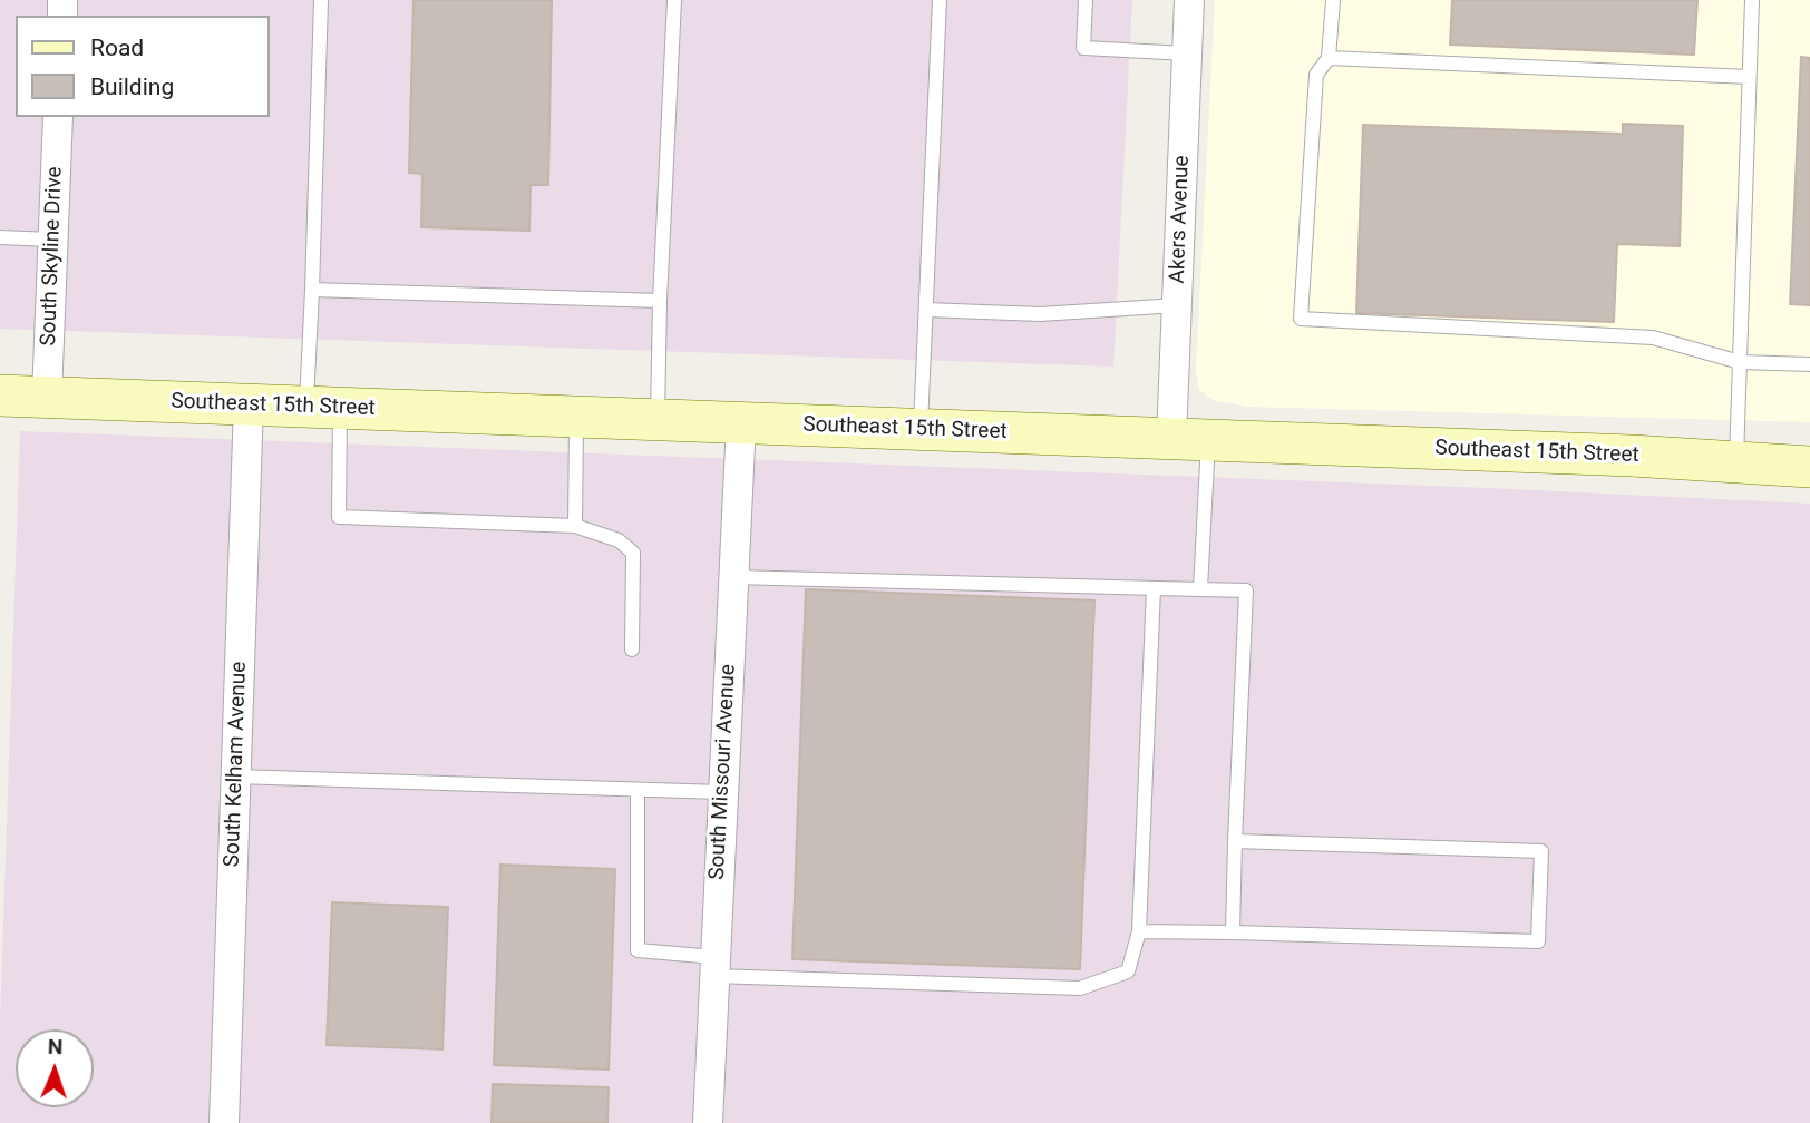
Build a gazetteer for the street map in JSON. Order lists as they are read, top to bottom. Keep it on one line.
{"streets":{"main road":["Southeast 15th Street"],"street":["Akers Avenue","South Skyline Drive","South Kelham Avenue","South Missouri Avenue"]},"crossings":[["Akers Avenue","Southeast 15th Street"],["South Skyline Drive","Southeast 15th Street"],["Southeast 15th Street","South Kelham Avenue"],["Southeast 15th Street","South Missouri Avenue"]],"legend":["Road","Building"],"north":"top"}
